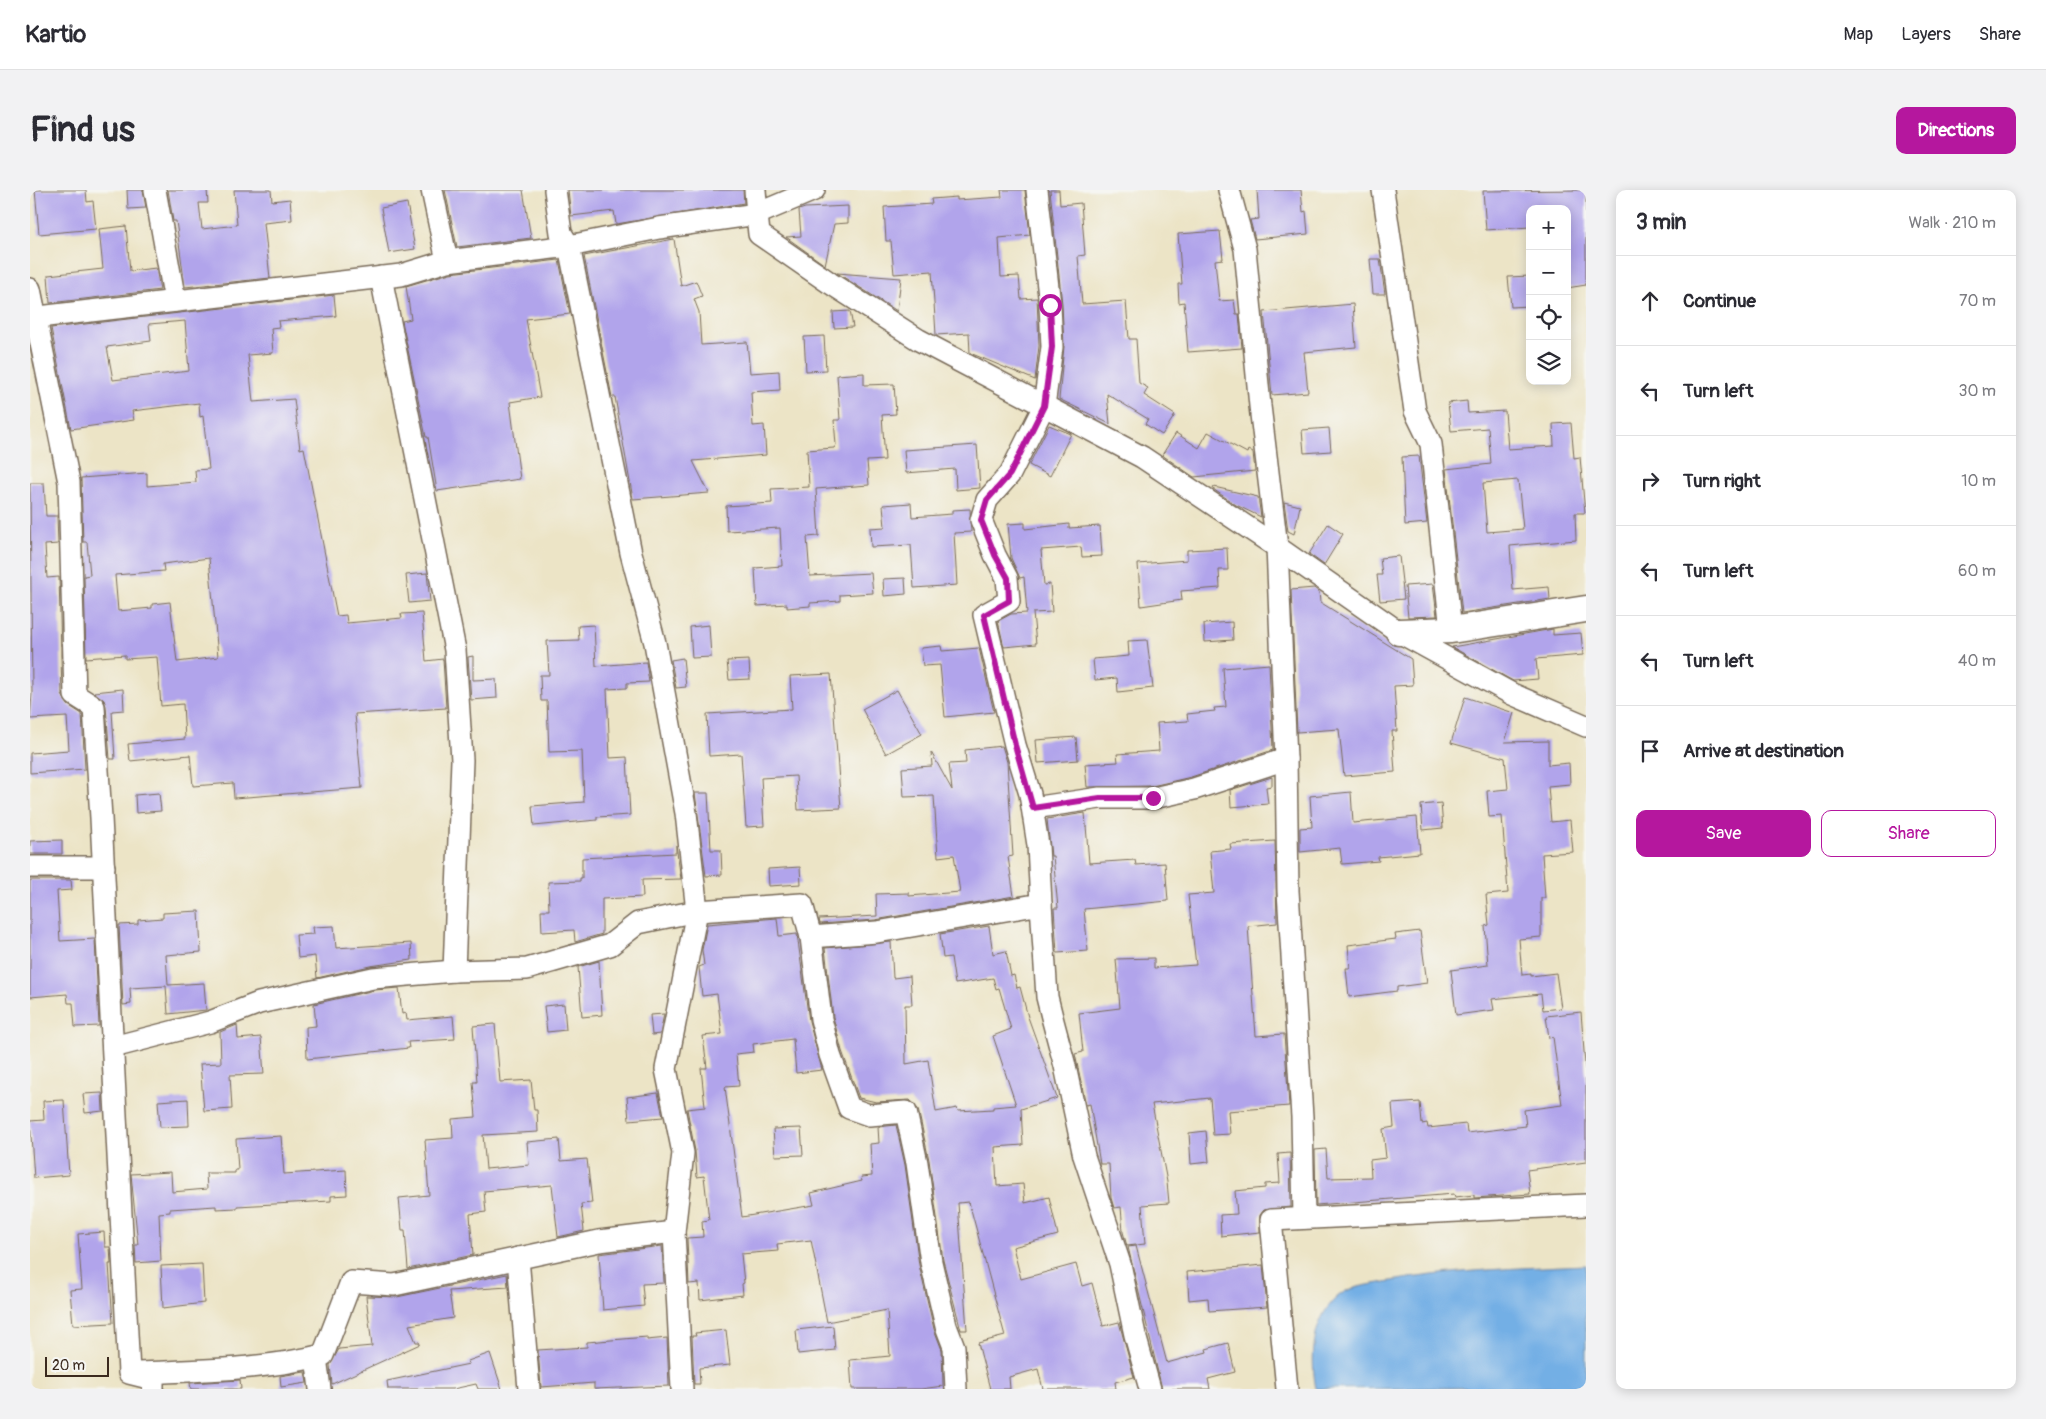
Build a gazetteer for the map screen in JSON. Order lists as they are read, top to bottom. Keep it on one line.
{"scale_bar":"20 m","page":{"header":"Kartio","nav":["Map","Layers","Share"],"buttons":["Directions",["Save","Share"]],"title":"Find us","heading":["3 min","Walk · 210 m"],"map_buttons":["+","−"],"list":[["Continue","70 m"],["Turn left","30 m"],["Turn right","10 m"],["Turn left","60 m"],["Turn left","40 m"],"Arrive at destination"],"scale":"20 m"}}
